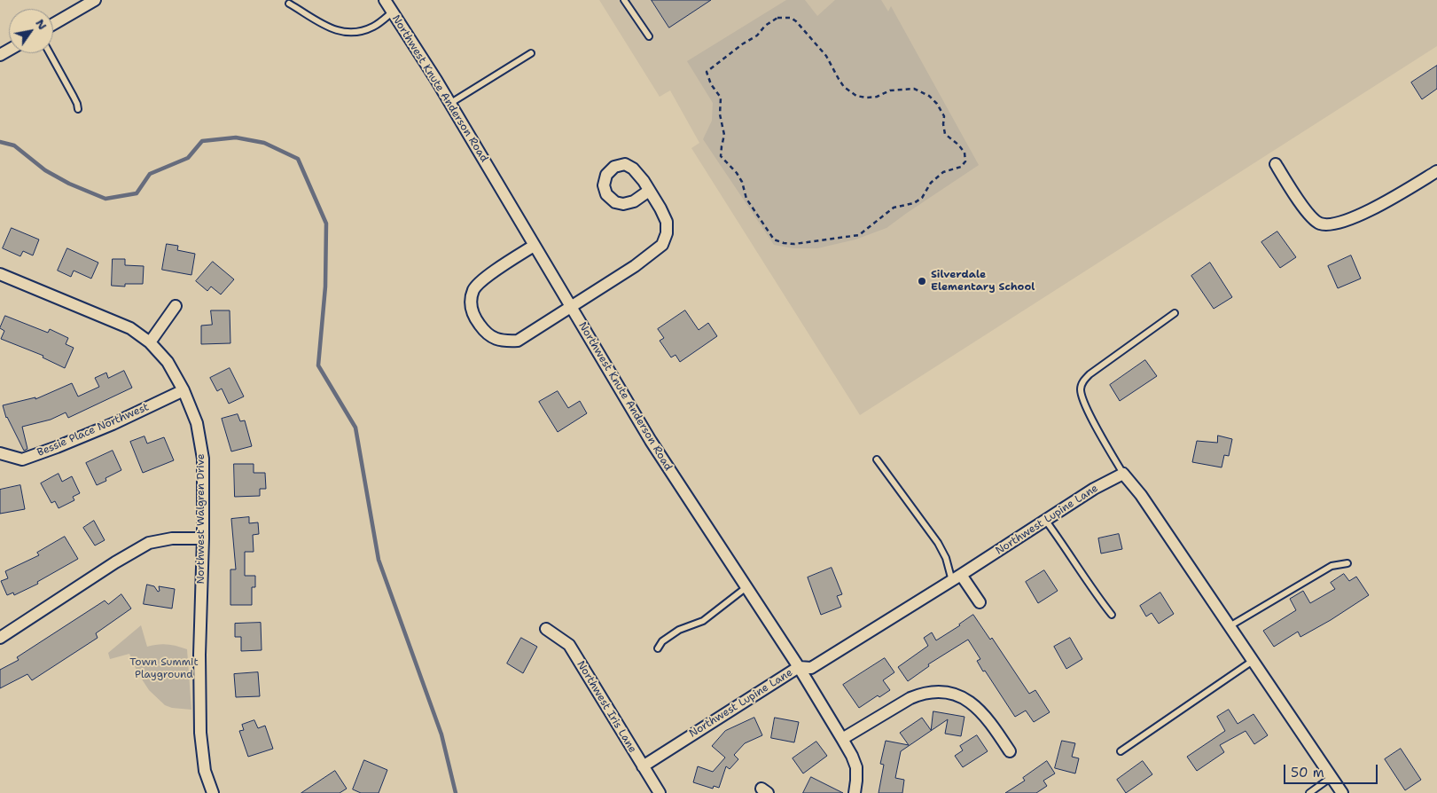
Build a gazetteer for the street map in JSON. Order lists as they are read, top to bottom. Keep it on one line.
{"streets":{"street":["Northwest Knute Anderson Road","Bessie Place Northwest","Northwest Walgren Drive","Northwest Lupine Lane","Northwest Iris Lane"]},"crossings":[["Northwest Knute Anderson Road","Northwest Lupine Lane"],["Bessie Place Northwest","Northwest Walgren Drive"],["Northwest Lupine Lane","Northwest Iris Lane"]],"parks":["Town Summit Playground"],"places":["Silverdale Elementary School"],"scale_bar":"50 m","north":"top right"}
